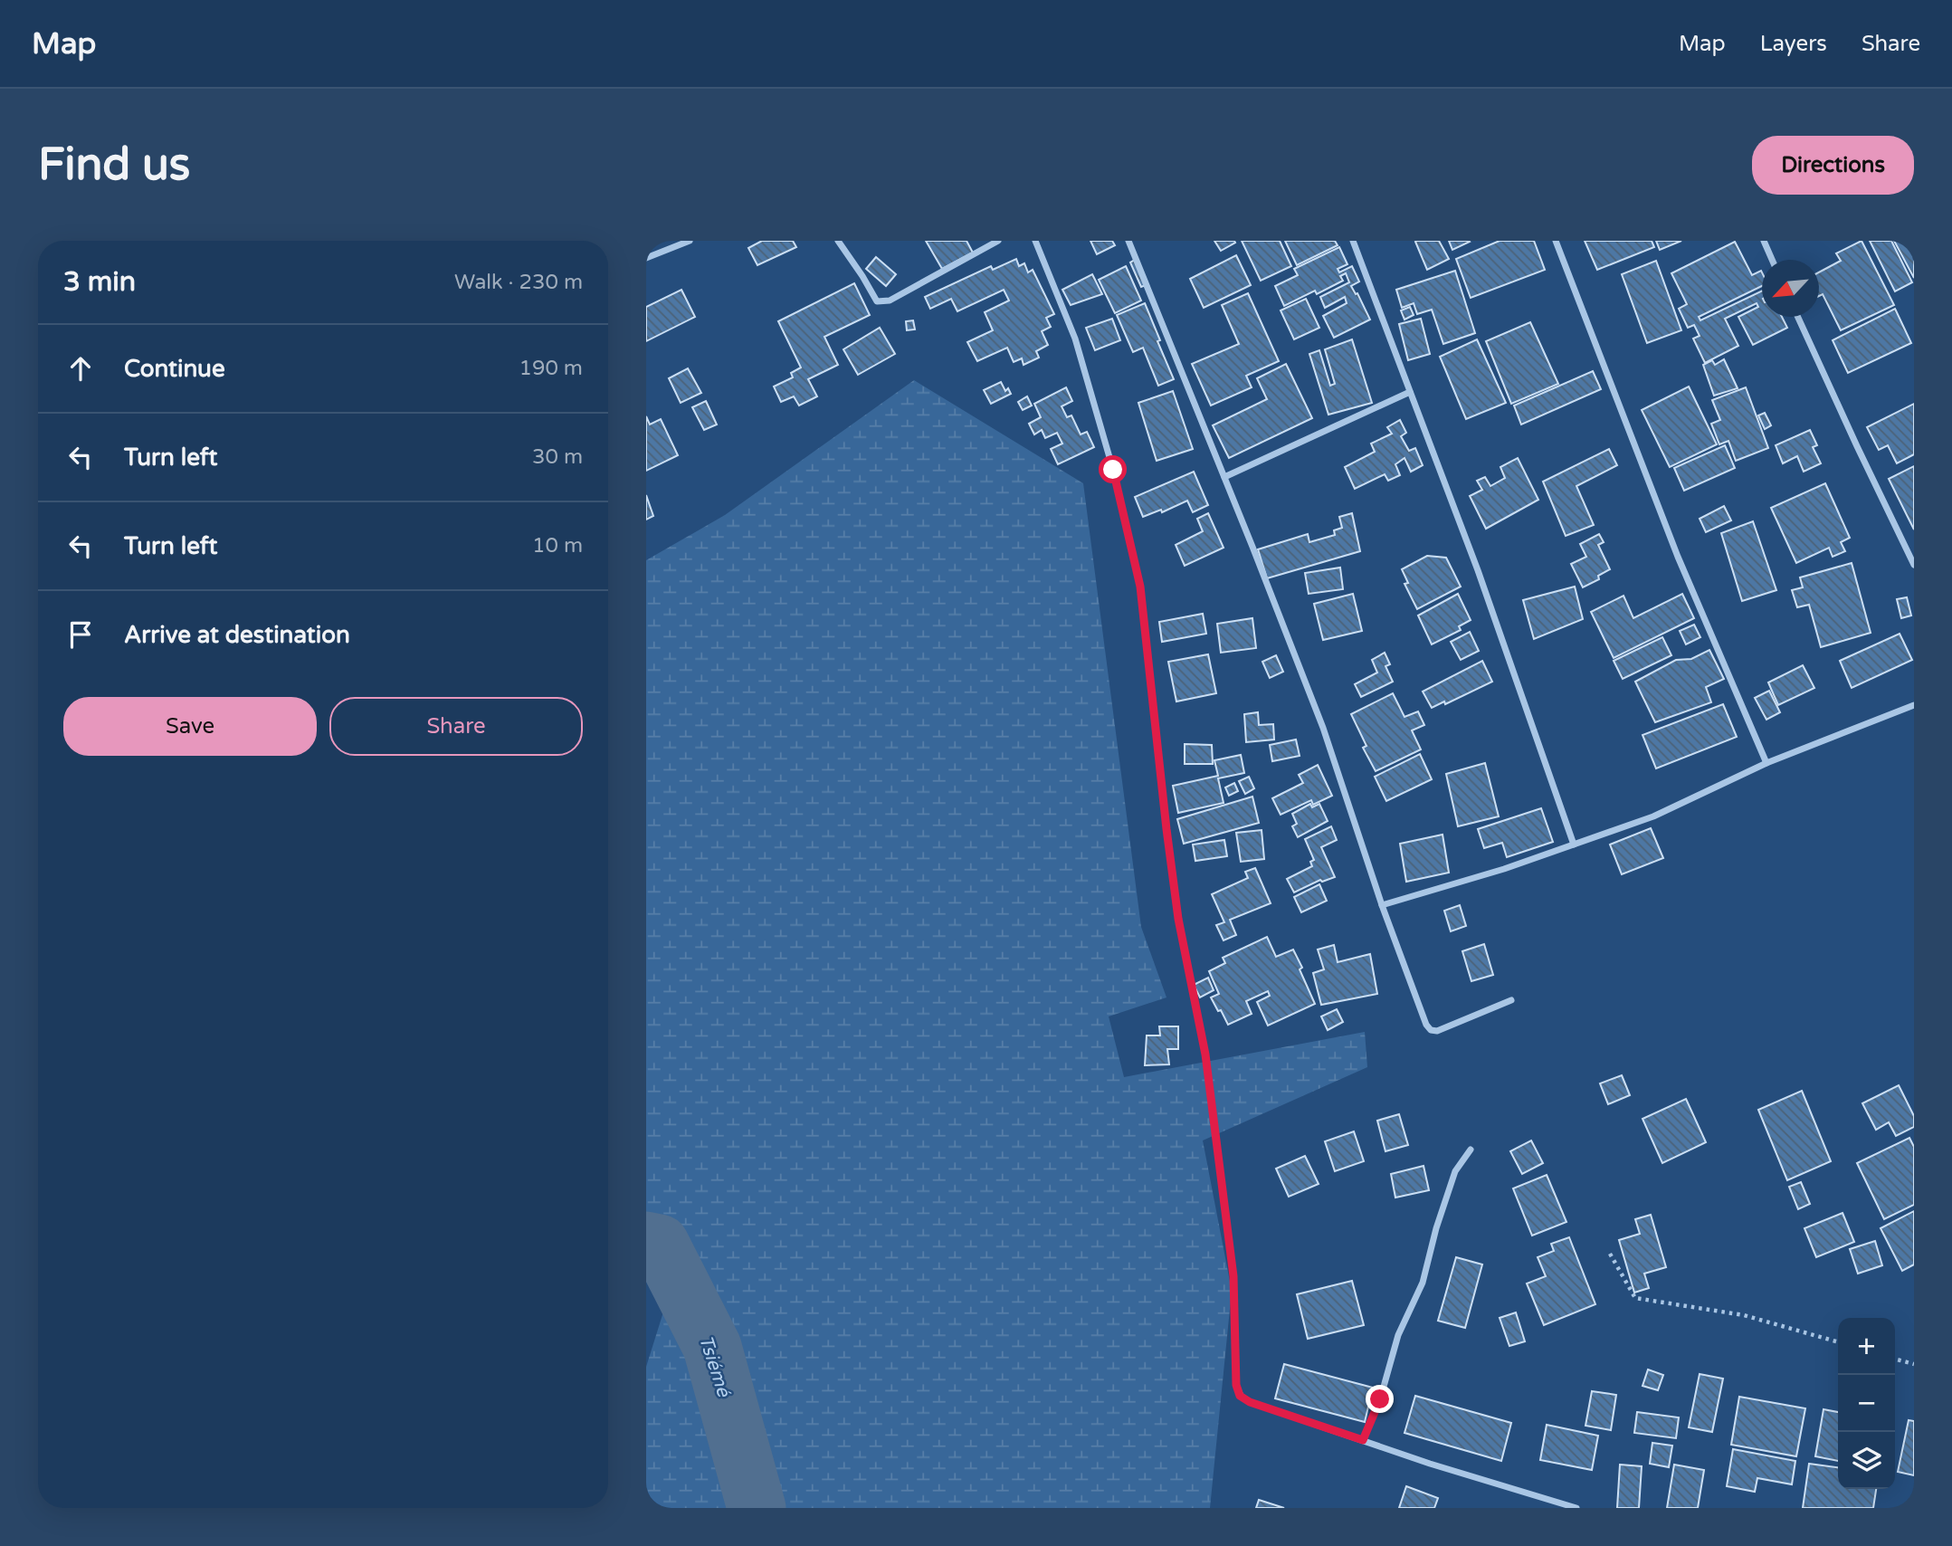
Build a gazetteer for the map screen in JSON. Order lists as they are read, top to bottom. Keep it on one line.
{"water":["Tsiémé"],"north":"bottom left","page":{"header":"Map","nav":["Map","Layers","Share"],"buttons":["Directions",["Save","Share"]],"title":"Find us","heading":["3 min","Walk · 230 m"],"list":[["Continue","190 m"],["Turn left","30 m"],["Turn left","10 m"],"Arrive at destination"],"map_buttons":["+","−"]}}
